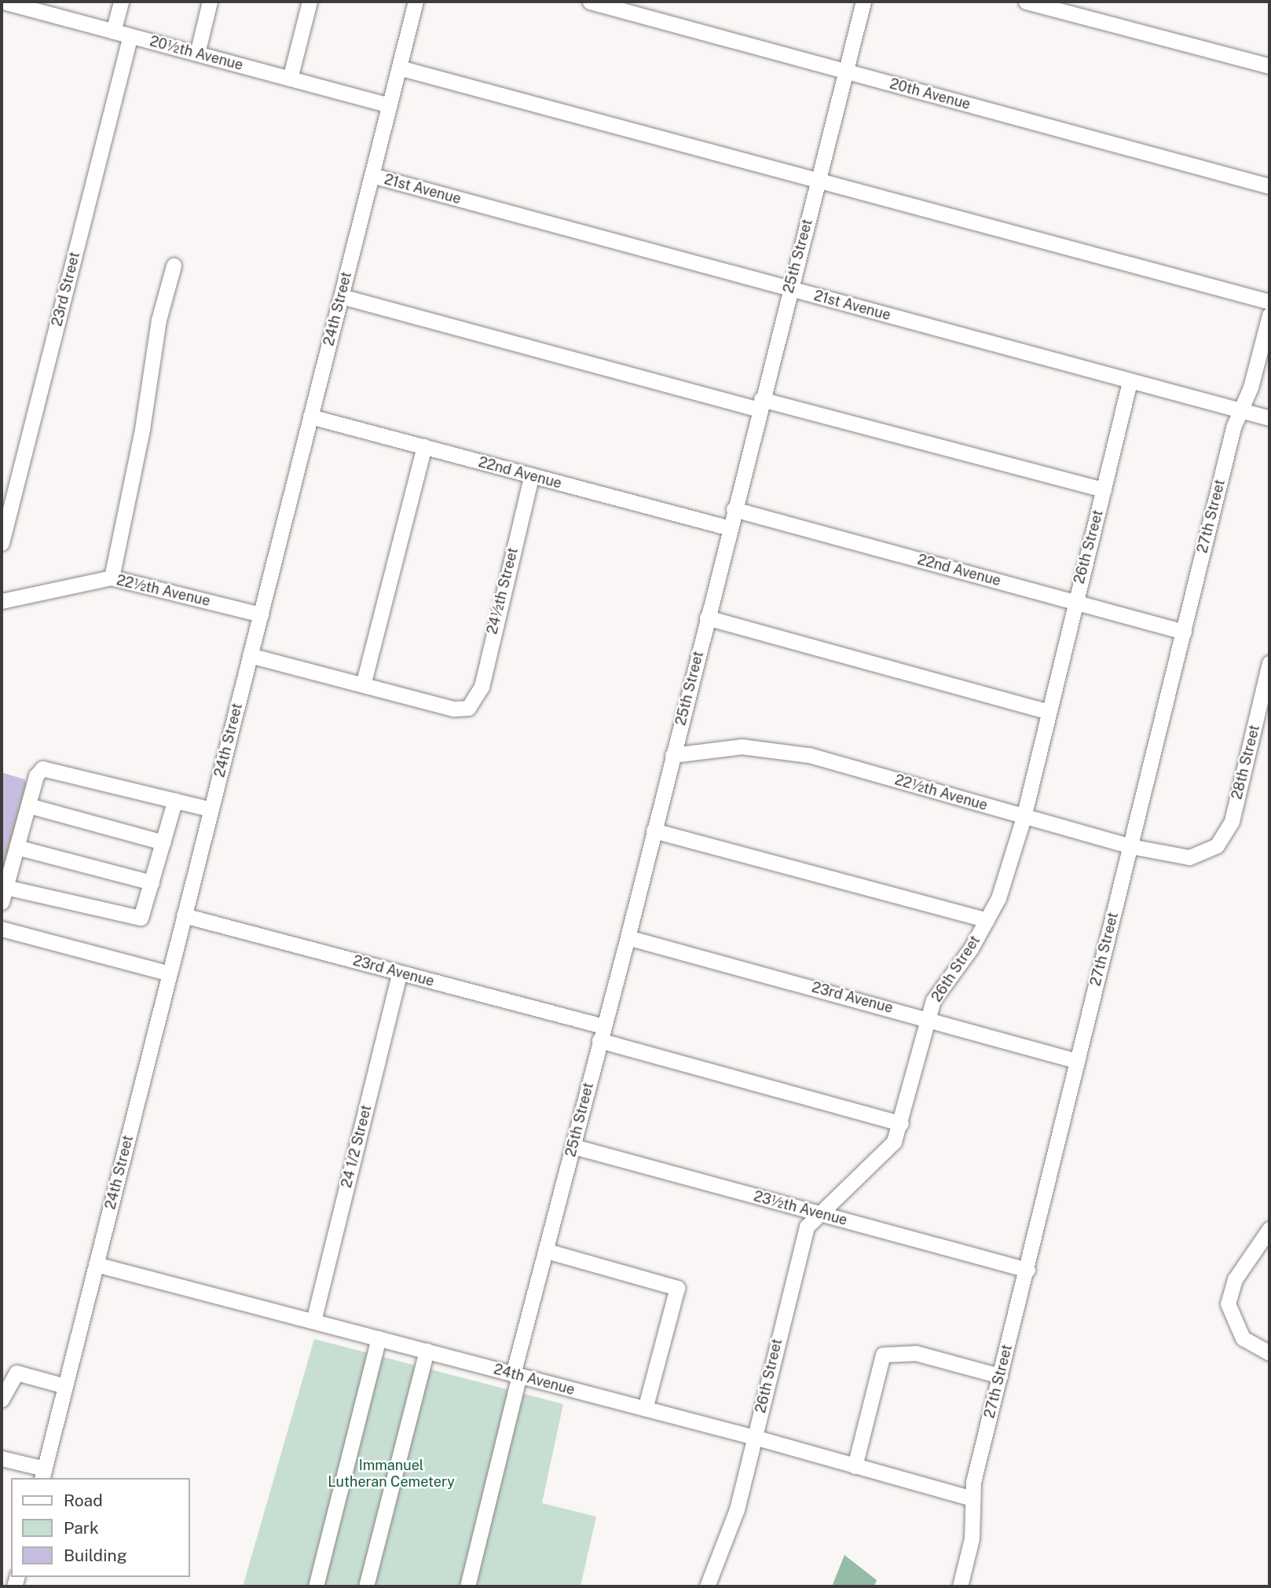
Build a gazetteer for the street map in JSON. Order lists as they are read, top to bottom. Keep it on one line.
{"streets":{"street":["20½th Avenue","20th Avenue","21st Avenue","25th Street","23rd Street","24th Street","22nd Avenue","27th Street","26th Street","22½th Avenue","24½th Street","28th Street","23rd Avenue","24 1/2 Street","23½th Avenue","24th Avenue"]},"crossings":[["20½th Avenue","23rd Street"],["20½th Avenue","24th Street"],["20th Avenue","25th Street"],["21st Avenue","25th Street"],["21st Avenue","24th Street"],["21st Avenue","27th Street"],["21st Avenue","26th Street"],["25th Street","22nd Avenue"],["25th Street","22½th Avenue"],["25th Street","23rd Avenue"],["25th Street","23½th Avenue"],["25th Street","24th Avenue"],["24th Street","22nd Avenue"],["24th Street","22½th Avenue"],["24th Street","23rd Avenue"],["24th Street","24th Avenue"],["22nd Avenue","27th Street"],["22nd Avenue","26th Street"],["22nd Avenue","24½th Street"],["27th Street","22½th Avenue"],["27th Street","23rd Avenue"],["27th Street","23½th Avenue"],["27th Street","24th Avenue"],["26th Street","22½th Avenue"],["26th Street","23rd Avenue"],["26th Street","23½th Avenue"],["26th Street","24th Avenue"],["22½th Avenue","28th Street"],["23rd Avenue","24 1/2 Street"],["24 1/2 Street","24th Avenue"]],"parks":["Immanuel Lutheran Cemetery"],"legend":["Road","Park","Building"]}
